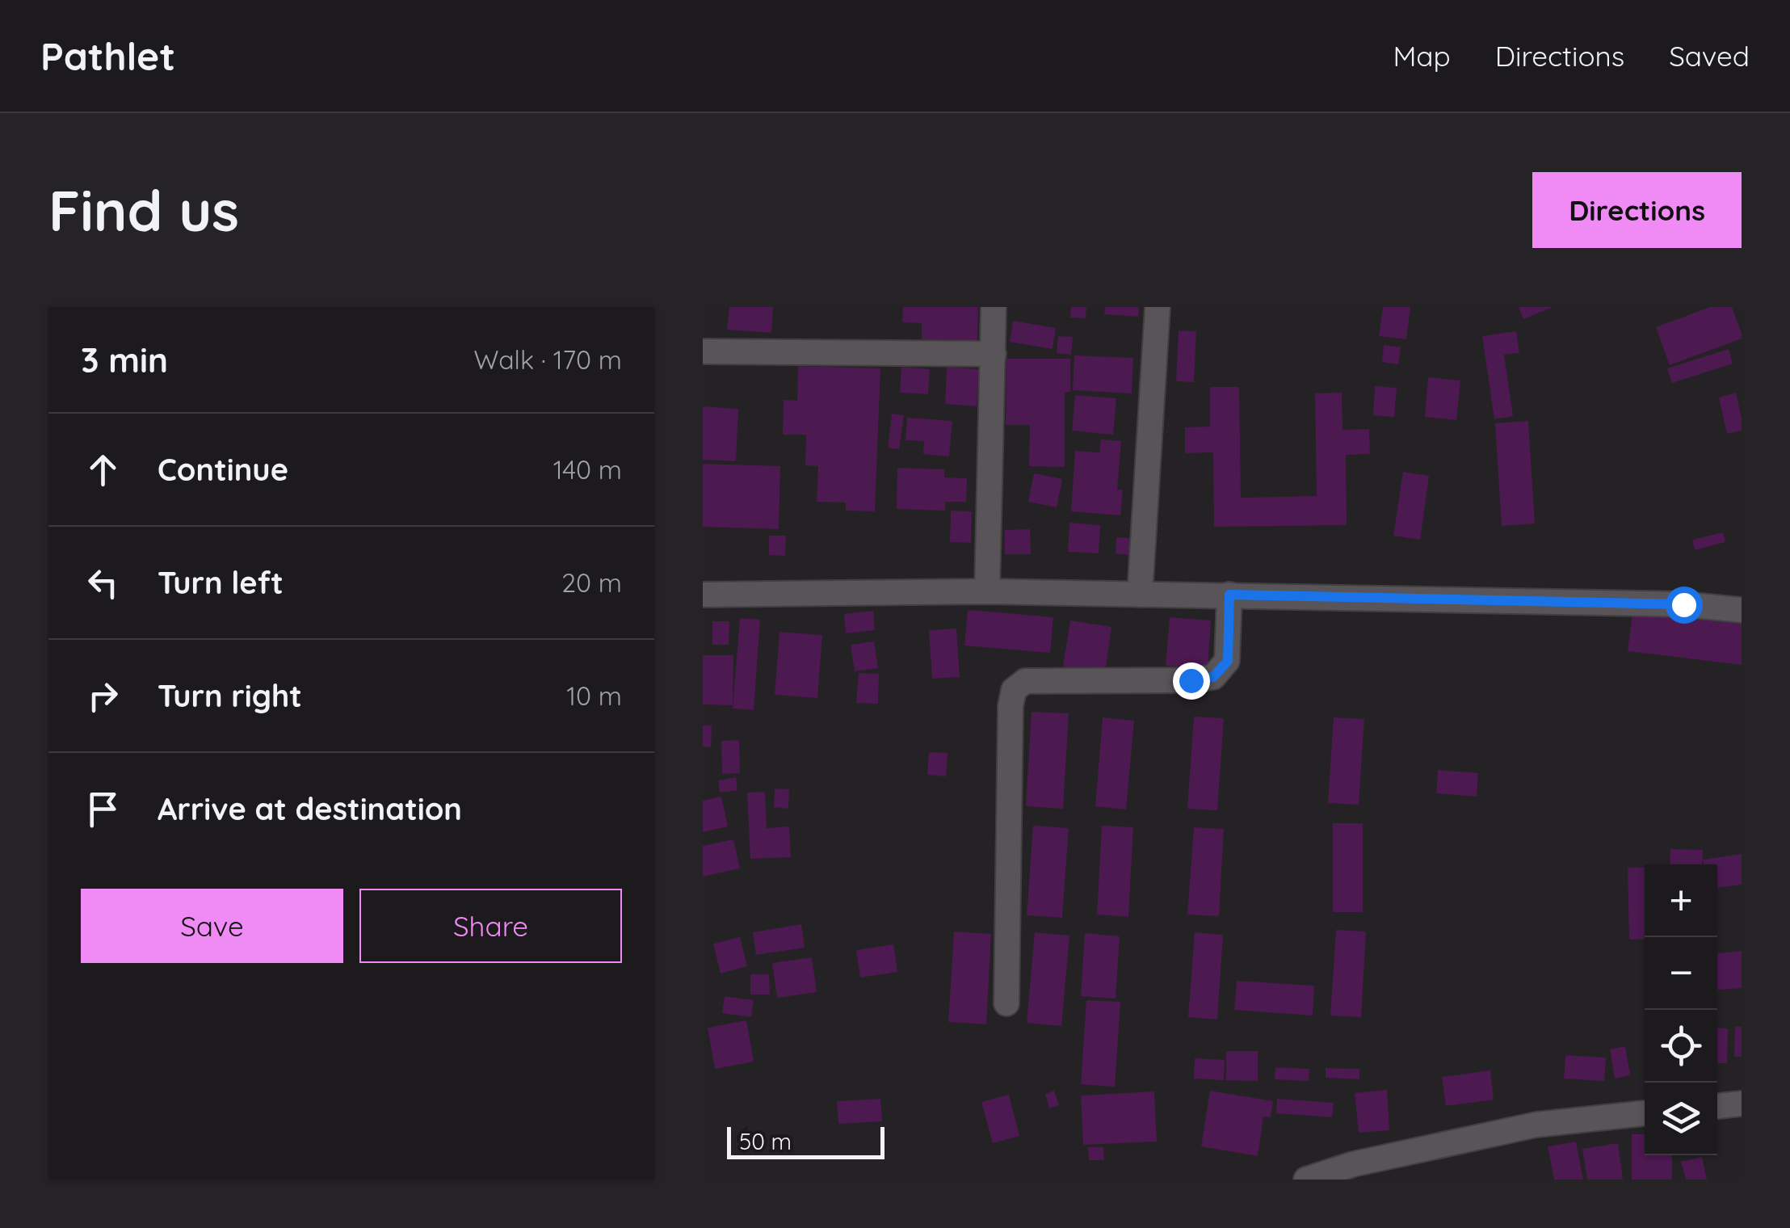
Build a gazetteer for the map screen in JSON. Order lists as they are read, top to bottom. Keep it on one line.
{"scale_bar":"50 m","page":{"header":"Pathlet","nav":["Map","Directions","Saved"],"buttons":["Directions",["Save","Share"]],"title":"Find us","heading":["3 min","Walk · 170 m"],"list":[["Continue","140 m"],["Turn left","20 m"],["Turn right","10 m"],"Arrive at destination"],"map_buttons":["+","−"],"scale":"50 m"}}
